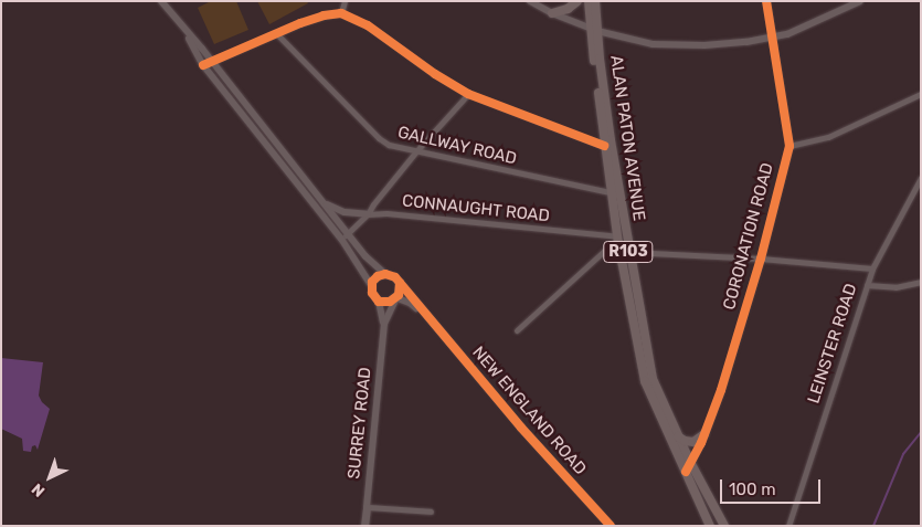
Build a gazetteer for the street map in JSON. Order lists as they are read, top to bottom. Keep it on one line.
{"streets":{"main road":["ALAN PATON AVENUE","R103","SURREY ROAD"],"street":["GALLWAY ROAD","CONNAUGHT ROAD","CORONATION ROAD","LEINSTER ROAD","NEW ENGLAND ROAD"]},"crossings":[["ALAN PATON AVENUE","GALLWAY ROAD"],["ALAN PATON AVENUE","CONNAUGHT ROAD"],["ALAN PATON AVENUE","CORONATION ROAD"],["NEW ENGLAND ROAD","SURREY ROAD"]],"scale_bar":"100 m","north":"bottom left"}
